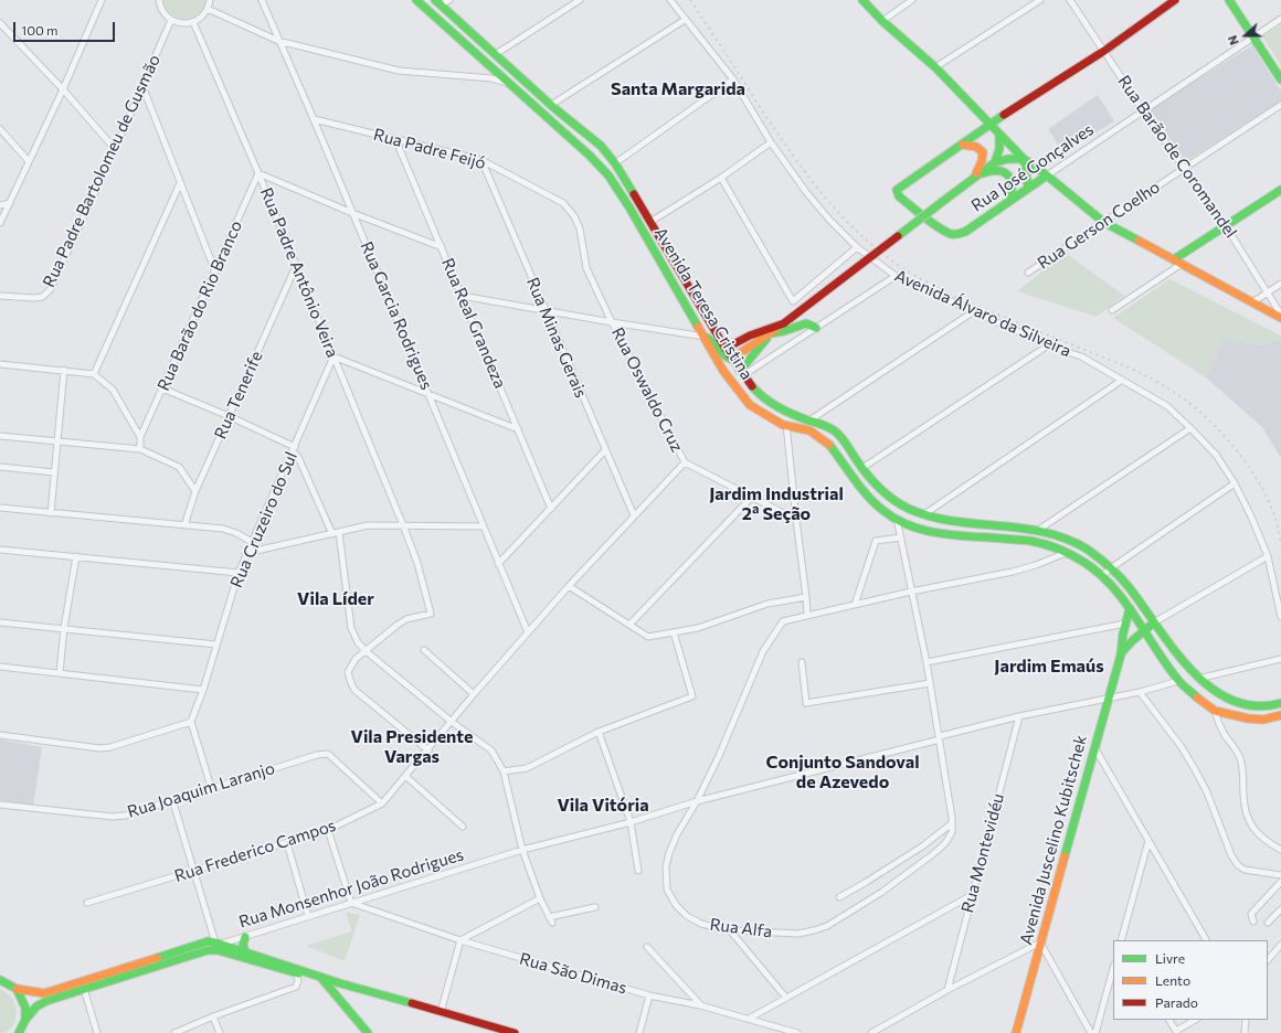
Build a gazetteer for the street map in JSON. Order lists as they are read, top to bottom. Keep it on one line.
{"streets":{"main road":["Rua José Gonçalves","Avenida Teresa Cristina","Avenida Juscelino Kubitschek","Rua Monsenhor João Rodrigues"],"street":["Rua Padre Feijó","Rua Barão de Coromandel","Rua Padre Bartolomeu de Gusmão","Rua Gerson Coelho","Rua Padre Antônio Veira","Rua Barão do Rio Branco","Avenida Álvaro da Silveira","Rua Garcia Rodrigues","Rua Real Grandeza","Rua Minas Gerais","Rua Oswaldo Cruz","Rua Tenerife","Rua Cruzeiro do Sul","Rua Joaquim Laranjo","Rua Frederico Campos","Rua Montevidéu","Rua Alfa","Rua São Dimas"]},"crossings":[["Rua Padre Feijó","Rua Garcia Rodrigues"],["Rua Padre Feijó","Rua Real Grandeza"],["Rua Padre Feijó","Rua Minas Gerais"],["Rua Padre Feijó","Rua Oswaldo Cruz"],["Rua Barão de Coromandel","Rua José Gonçalves"],["Rua Barão de Coromandel","Rua Gerson Coelho"],["Rua Padre Antônio Veira","Rua Barão do Rio Branco"],["Rua Padre Antônio Veira","Rua Tenerife"],["Rua Padre Antônio Veira","Rua Cruzeiro do Sul"],["Avenida Teresa Cristina","Avenida Juscelino Kubitschek"],["Avenida Teresa Cristina","Rua Monsenhor João Rodrigues"],["Avenida Teresa Cristina","Rua Alfa"],["Rua Garcia Rodrigues","Rua Frederico Campos"],["Rua Minas Gerais","Rua Frederico Campos"],["Rua Oswaldo Cruz","Rua Frederico Campos"],["Rua Joaquim Laranjo","Rua Frederico Campos"],["Avenida Juscelino Kubitschek","Rua Monsenhor João Rodrigues"],["Rua Montevidéu","Rua Monsenhor João Rodrigues"],["Rua Monsenhor João Rodrigues","Rua Alfa"],["Rua Monsenhor João Rodrigues","Rua São Dimas"]],"districts":["Santa Margarida","Jardim Industrial 2ª Seção","Vila Líder","Jardim Emaús","Vila Presidente Vargas","Conjunto Sandoval de Azevedo","Vila Vitória"],"legend":["Livre","Lento","Parado"],"scale_bar":"100 m","north":"left"}
